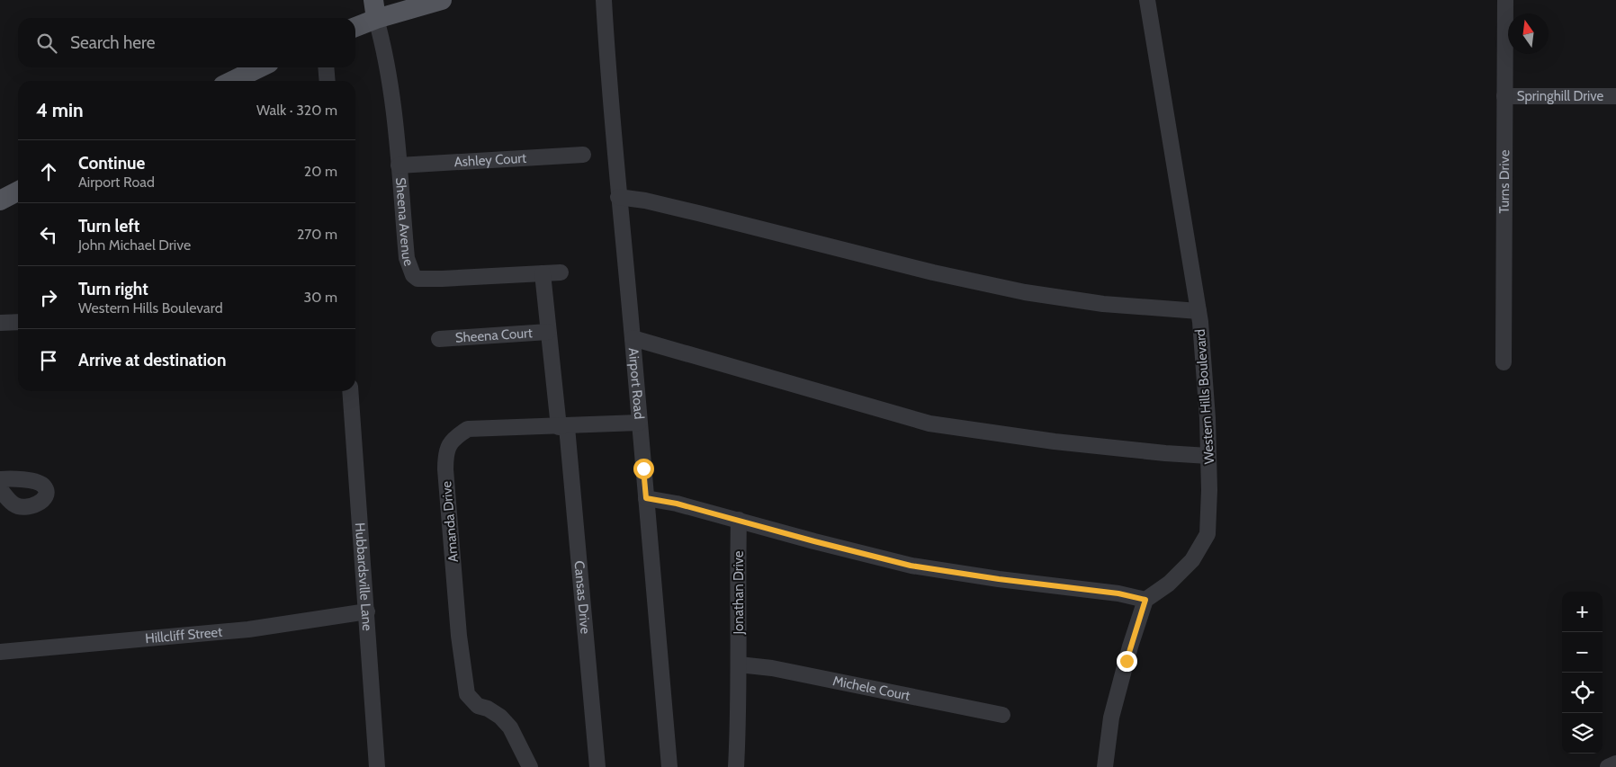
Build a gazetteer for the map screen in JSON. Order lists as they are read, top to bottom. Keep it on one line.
{"streets":{"street":["Springhill Drive","Ashley Court","Turns Drive","Sheena Avenue","Sheena Court","Airport Road","Western Hills Boulevard","Amanda Drive","Hubbardsville Lane","Jonathan Drive","Cansas Drive","Hillcliff Street","Michele Court"]},"crossings":[["Springhill Drive","Turns Drive"],["Ashley Court","Sheena Avenue"],["Sheena Avenue","Cansas Drive"],["Sheena Court","Cansas Drive"],["Airport Road","Amanda Drive"],["Amanda Drive","Cansas Drive"],["Hubbardsville Lane","Hillcliff Street"],["Jonathan Drive","Michele Court"]],"north":"top","page":{"search":"Search here","heading":["4 min","Walk · 320 m"],"list":[["Continue","Airport Road","20 m"],["Turn left","John Michael Drive","270 m"],["Turn right","Western Hills Boulevard","30 m"],"Arrive at destination"],"map_buttons":["+","−"]}}
